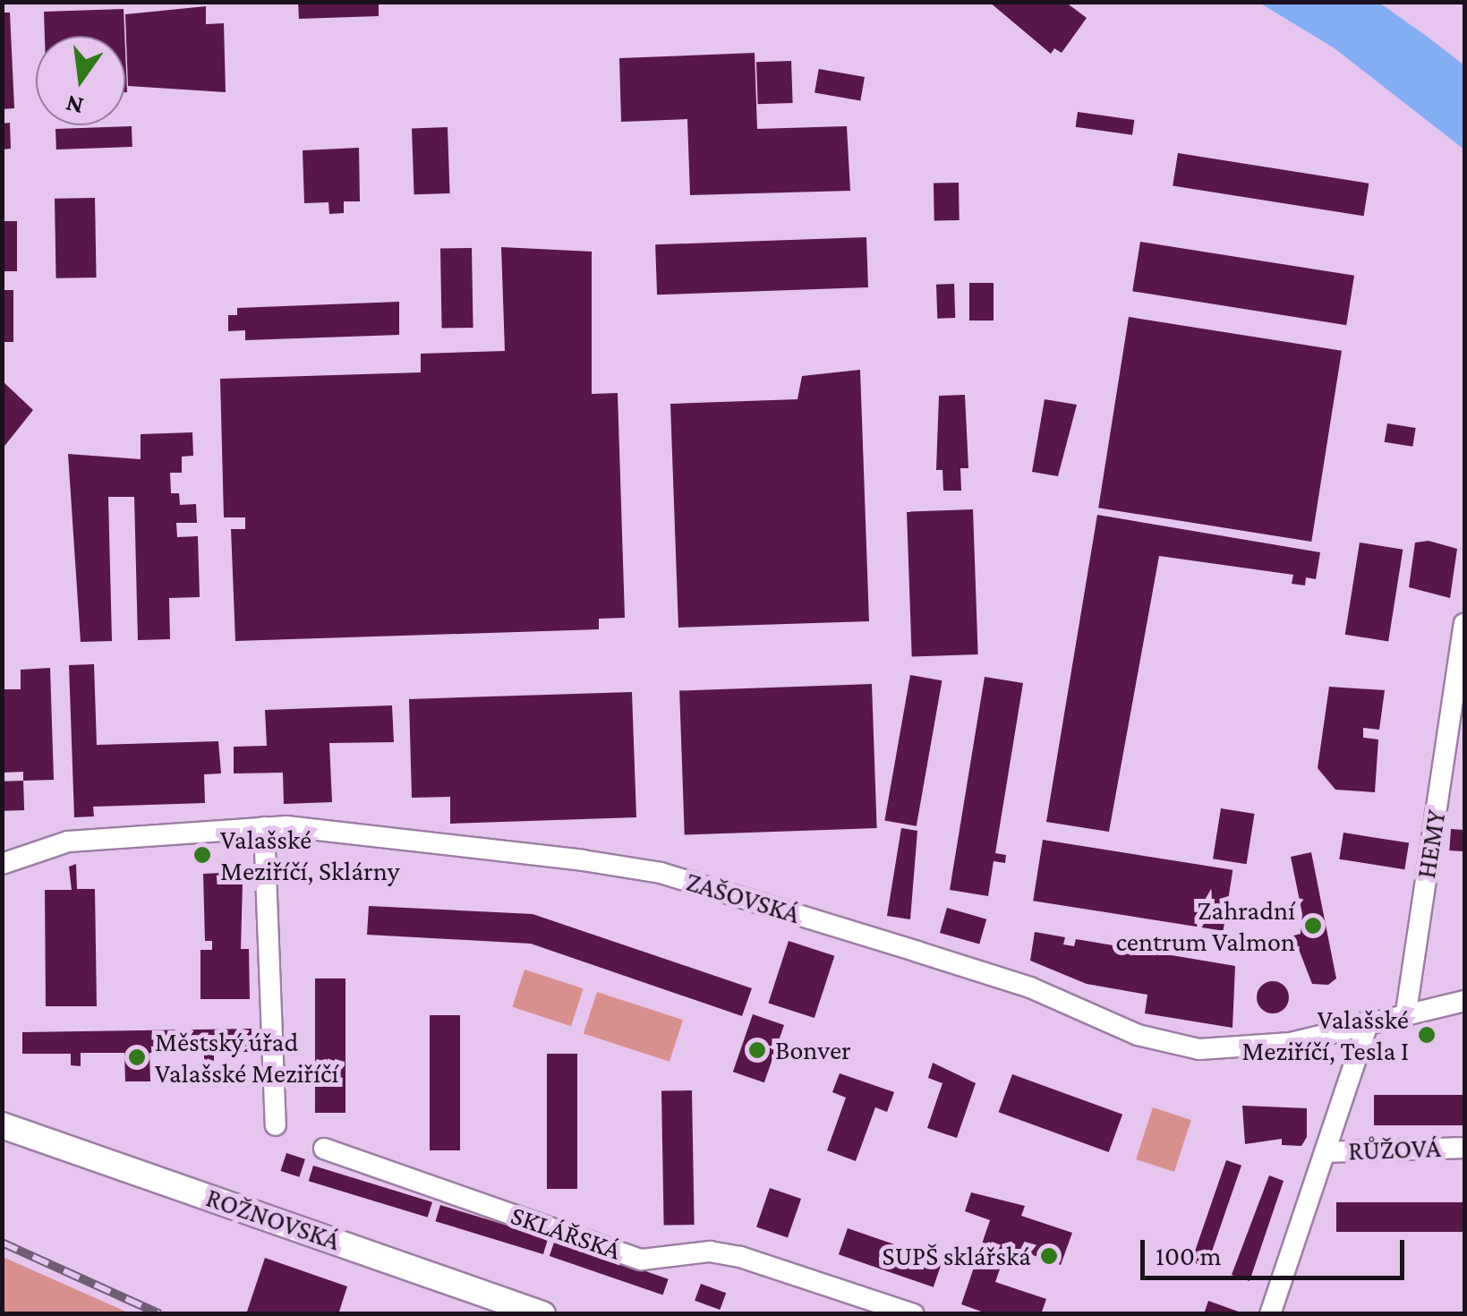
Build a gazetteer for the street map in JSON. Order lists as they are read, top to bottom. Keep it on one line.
{"streets":{"main road":["ROŽNOVSKÁ"],"street":["HEMY","ZAŠOVSKÁ","RŮŽOVÁ","SKLÁŘSKÁ"]},"crossings":[["HEMY","ZAŠOVSKÁ"]],"places":["Valašské Meziříčí, Sklárny","Zahradní centrum Valmon","Valašské Meziříčí, Tesla I","Bonver","Městský úřad Valašské Meziříčí","SUPŠ sklářská"],"scale_bar":"100 m","north":"bottom"}
